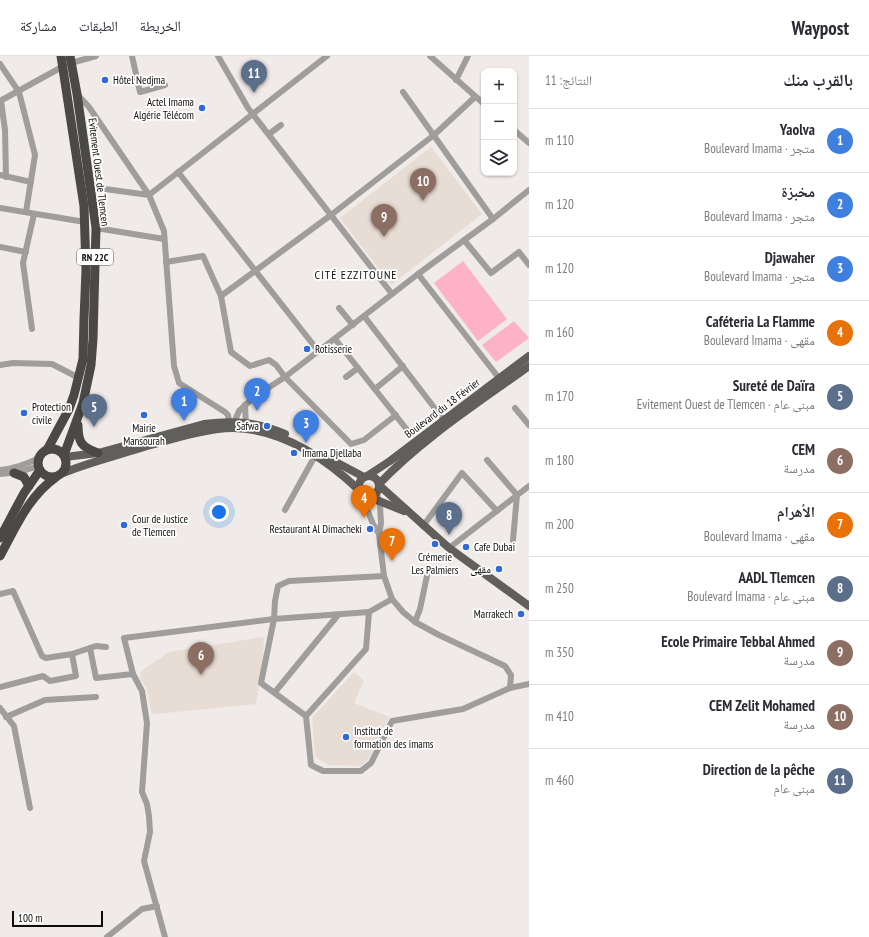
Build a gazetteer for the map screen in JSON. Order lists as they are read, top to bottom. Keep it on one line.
{"streets":{"highway":["Evitement Ouest de Tlemcen","RN 22C"],"main road":["Boulevard du 18 Février"]},"districts":["CITÉ EZZITOUNE"],"places":["Hôtel Nedjma","Actel Imama Algérie Télécom","Rotisserie","Protection civile","Mairie Mansourah","Safwa","Imama Djellaba","Cour de Justice de Tlemcen","Restaurant Al Dimacheki","Crémerie Les Palmiers","Cafe Dubai","مقهى","Marrakech","Institut de formation des imams"],"scale_bar":"100 m","page":{"header":"Waypost","nav":["الخريطة","الطبقات","مشاركة"],"heading":["بالقرب منك","النتائج: 11"],"pins":["11","10","9","2","1","5","3","4","8","7","6"],"map_buttons":["+","−"],"list":[{"mark":"1","name":"Yaolva","note":"متجر · Boulevard Imama","value":"110 m"},{"mark":"2","name":"مخبزة","note":"متجر · Boulevard Imama","value":"120 m"},{"mark":"3","name":"Djawaher","note":"متجر · Boulevard Imama","value":"120 m"},{"mark":"4","name":"Caféteria La Flamme","note":"مقهى · Boulevard Imama","value":"160 m"},{"mark":"5","name":"Sureté de Daïra","note":"مبنى عام · Evitement Ouest de Tlemcen","value":"170 m"},{"mark":"6","name":"CEM","note":"مدرسة","value":"180 m"},{"mark":"7","name":"الأهرام","note":"مقهى · Boulevard Imama","value":"200 m"},{"mark":"8","name":"AADL Tlemcen","note":"مبنى عام · Boulevard Imama","value":"250 m"},{"mark":"9","name":"Ecole Primaire Tebbal Ahmed","note":"مدرسة","value":"350 m"},{"mark":"10","name":"CEM Zelit Mohamed","note":"مدرسة","value":"410 m"},{"mark":"11","name":"Direction de la pêche","note":"مبنى عام","value":"460 m"}],"scale":"100 m"}}
